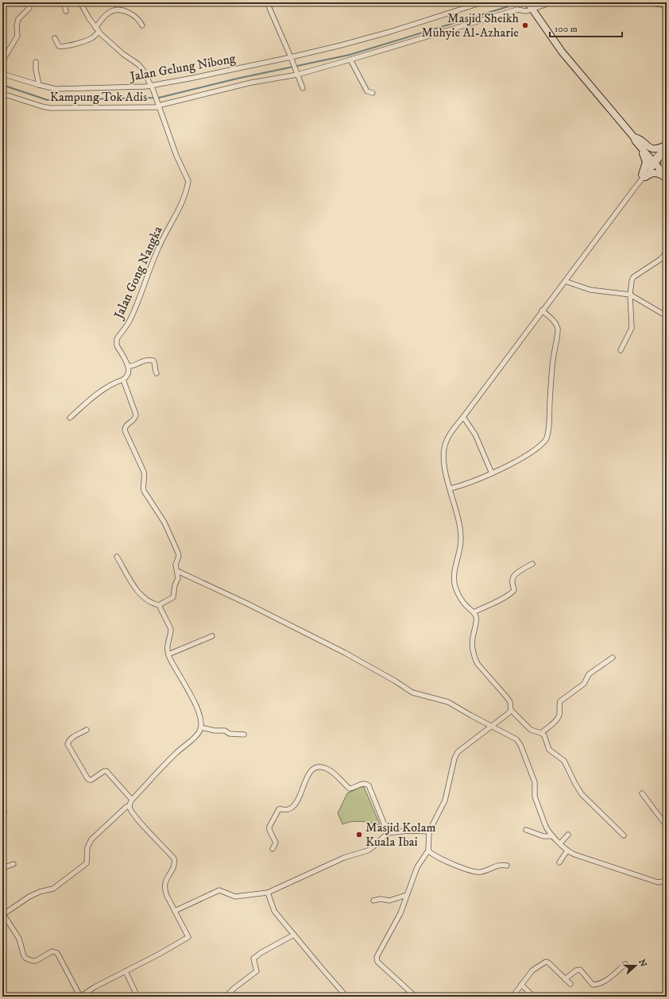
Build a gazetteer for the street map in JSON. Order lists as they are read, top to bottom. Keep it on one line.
{"streets":{"street":["Jalan Gelung Nibong","Kampung Tok Adis","Jalan Gong Nangka"]},"crossings":[["Jalan Gelung Nibong","Jalan Gong Nangka"],["Kampung Tok Adis","Jalan Gong Nangka"]],"places":["Masjid Sheikh Muhyie Al-Azharie","Masjid Kolam Kuala Ibai"],"scale_bar":"100 m","north":"right"}
